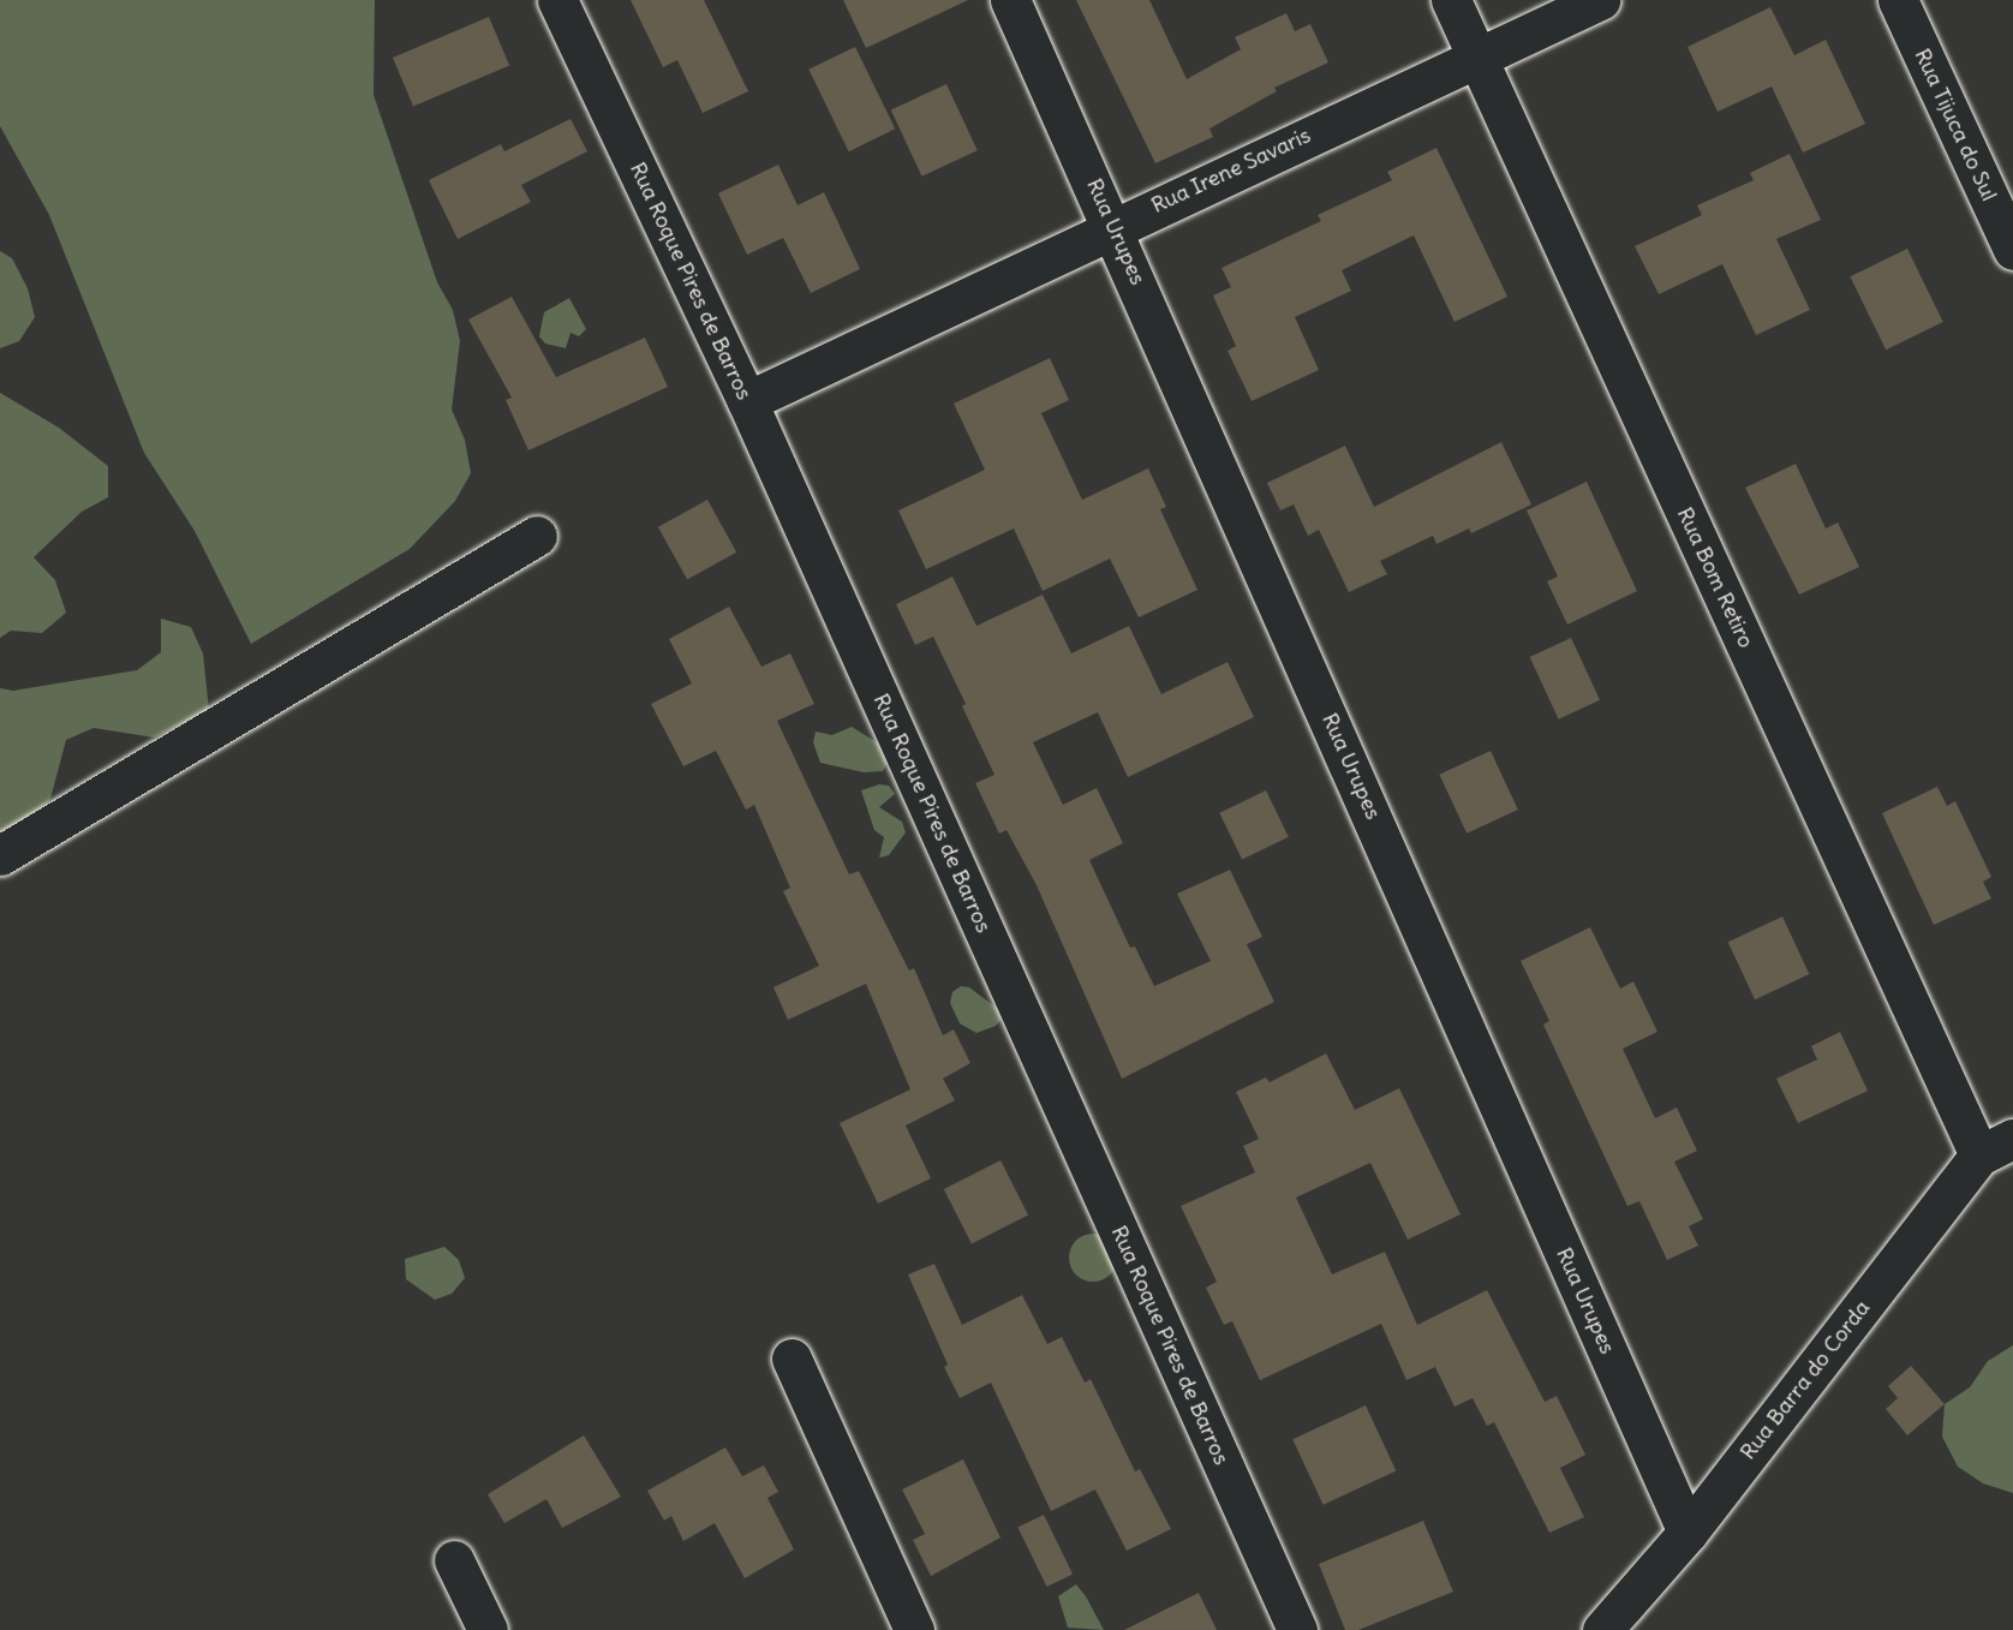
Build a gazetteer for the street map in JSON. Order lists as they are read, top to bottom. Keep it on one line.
{"streets":{"street":["Rua Tijuca do Sul","Rua Irene Savaris","Rua Urupes","Rua Roque Pires de Barros","Rua Bom Retiro","Rua Barra do Corda"]},"crossings":[["Rua Irene Savaris","Rua Urupes"],["Rua Irene Savaris","Rua Roque Pires de Barros"],["Rua Irene Savaris","Rua Bom Retiro"],["Rua Urupes","Rua Barra do Corda"],["Rua Bom Retiro","Rua Barra do Corda"]]}
